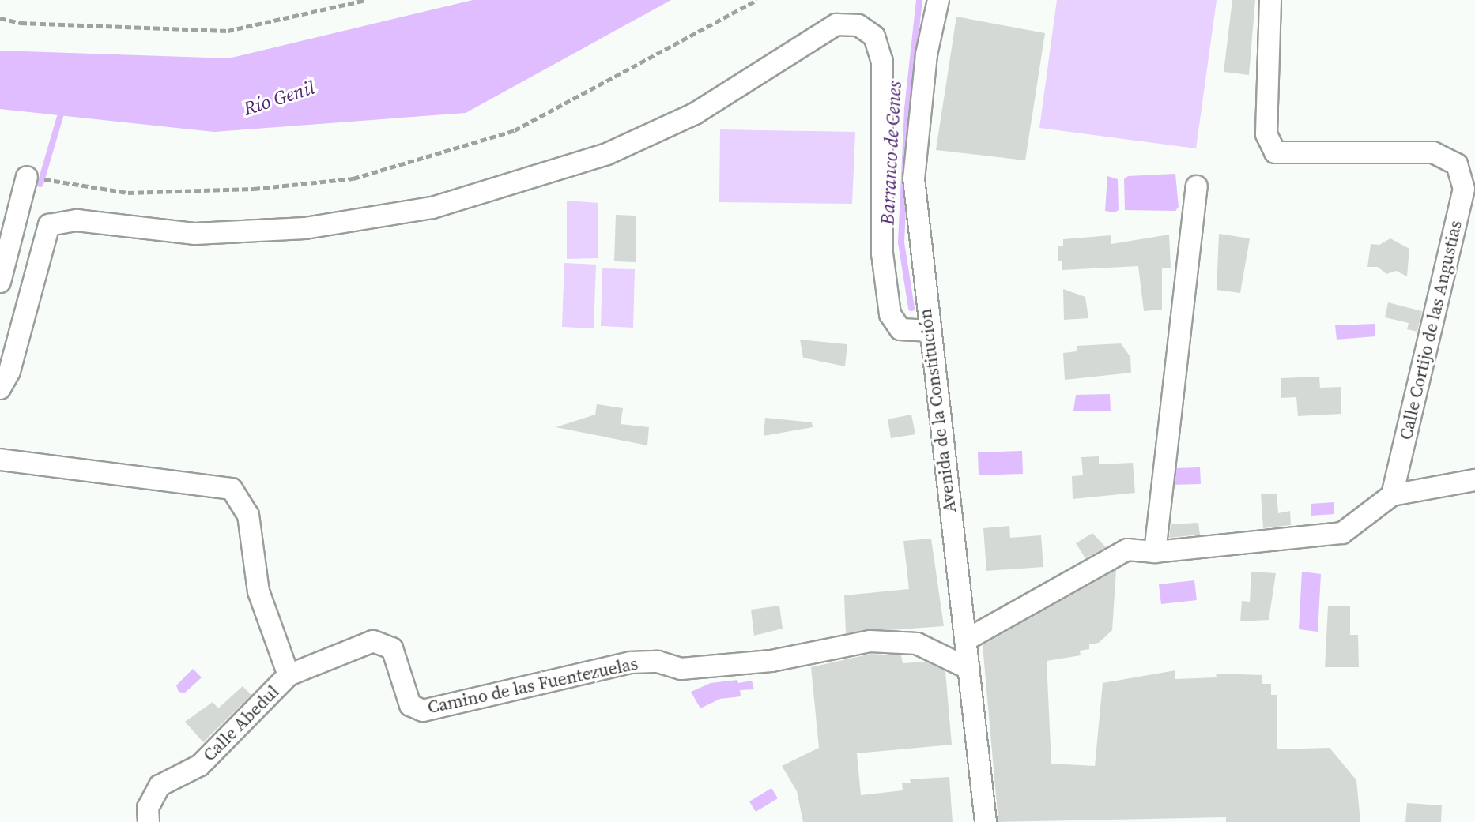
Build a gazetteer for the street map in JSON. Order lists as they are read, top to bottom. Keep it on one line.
{"streets":{"street":["Calle Cortijo de las Angustias","Avenida de la Constitución","Camino de las Fuentezuelas","Calle Abedul"]},"crossings":[["Avenida de la Constitución","Camino de las Fuentezuelas"],["Camino de las Fuentezuelas","Calle Abedul"]],"water":["Río Genil","Barranco de Cenes"]}
